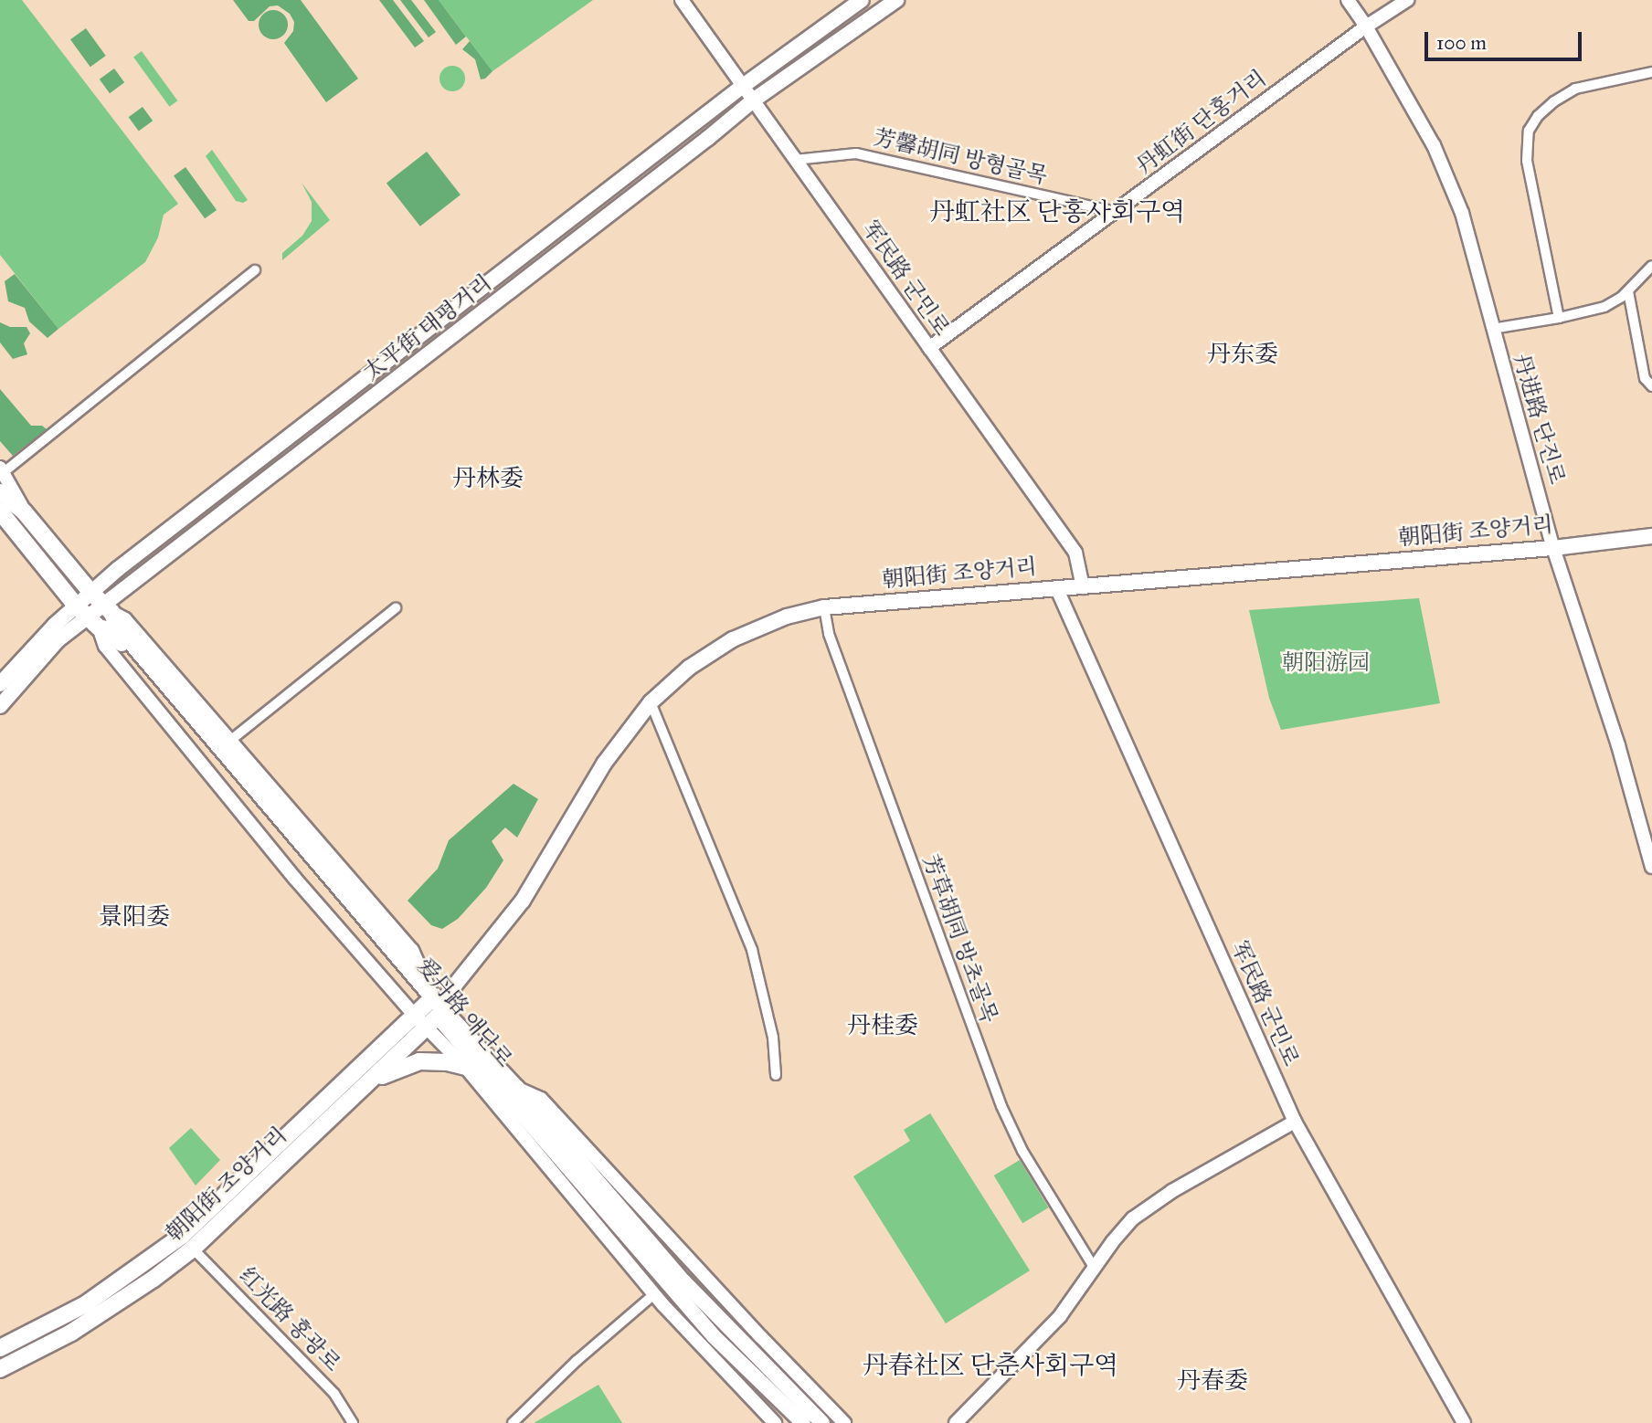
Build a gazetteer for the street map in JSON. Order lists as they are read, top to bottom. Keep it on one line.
{"streets":{"main road":["太平街 태평거리","朝阳街 조양거리","爱丹路 애단로"],"street":["丹虹街 단홍거리","芳馨胡同 방형골목","军民路 군민로","丹进路 단진로","芳草胡同 방초골목","红光路 홍광로"]},"crossings":[["丹虹街 단홍거리","芳馨胡同 방형골목"],["丹虹街 단홍거리","军民路 군민로"],["丹虹街 단홍거리","丹进路 단진로"],["芳馨胡同 방형골목","军民路 군민로"],["军民路 군민로","太平街 태평거리"],["军民路 군민로","朝阳街 조양거리"],["太平街 태평거리","爱丹路 애단로"],["丹进路 단진로","朝阳街 조양거리"],["朝阳街 조양거리","芳草胡同 방초골목"],["朝阳街 조양거리","爱丹路 애단로"],["朝阳街 조양거리","红光路 홍광로"]],"districts":["丹虹社区 단홍사회구역","丹东委","丹林委","景阳委","丹桂委","丹春社区 단춘사회구역","丹春委"],"parks":["朝阳游园"],"scale_bar":"100 m"}
